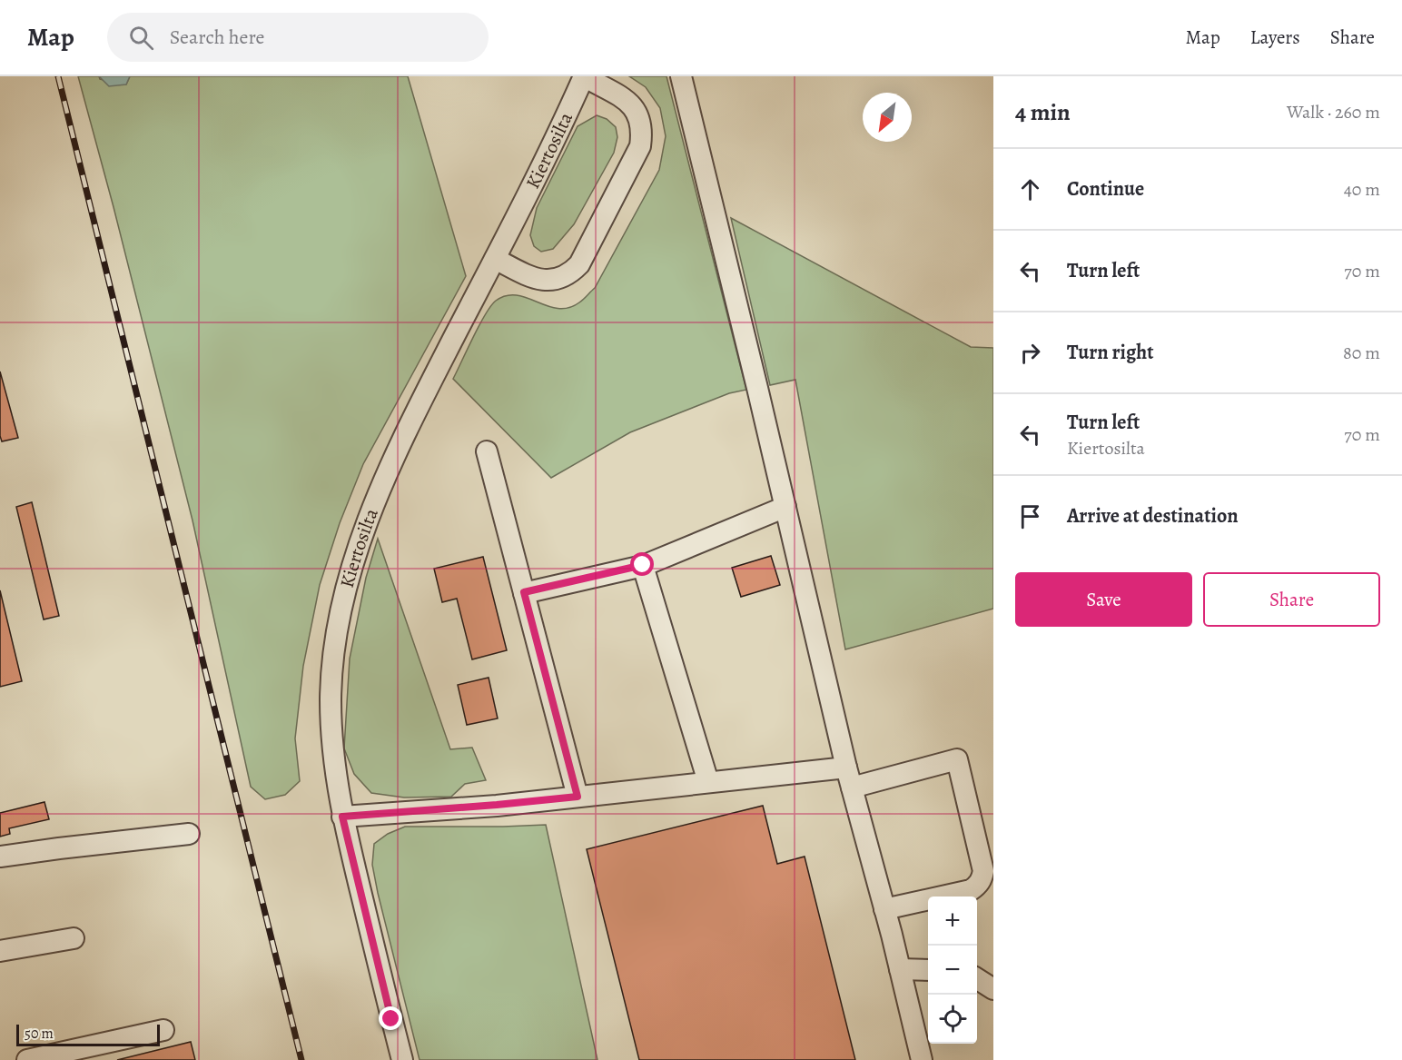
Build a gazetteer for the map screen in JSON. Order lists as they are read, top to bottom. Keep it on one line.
{"streets":{"street":["Kiertosilta"]},"scale_bar":"50 m","north":"bottom left","page":{"header":"Map","search":"Search here","nav":["Map","Layers","Share"],"heading":["4 min","Walk · 260 m"],"list":[["Continue","40 m"],["Turn left","70 m"],["Turn right","80 m"],["Turn left","Kiertosilta","70 m"],"Arrive at destination"],"buttons":["Save","Share"],"map_buttons":["+","−"],"scale":"50 m"}}
